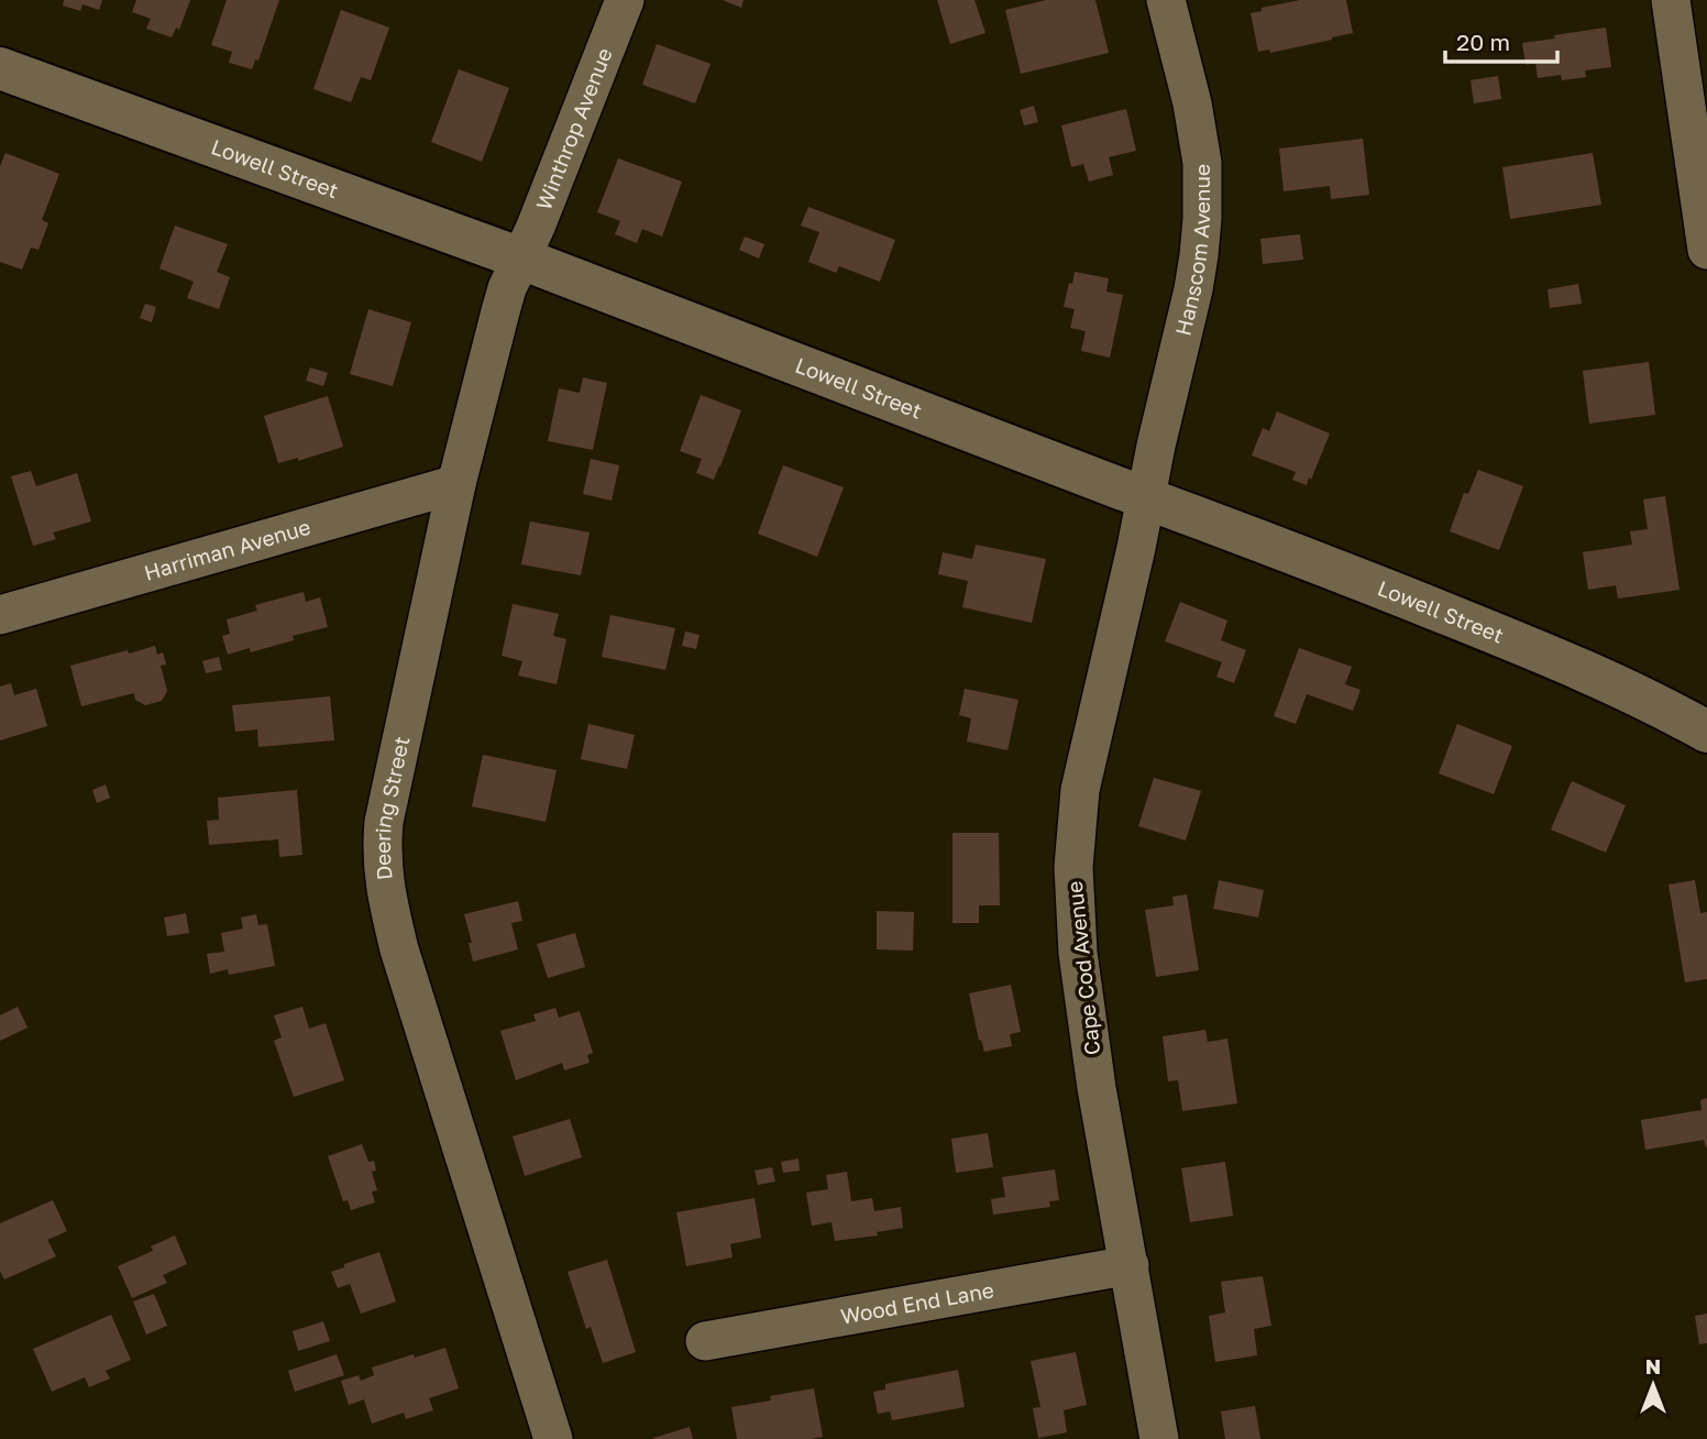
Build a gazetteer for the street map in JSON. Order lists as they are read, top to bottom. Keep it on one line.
{"streets":{"main road":["Lowell Street"],"street":["Winthrop Avenue","Hanscom Avenue","Harriman Avenue","Deering Street","Cape Cod Avenue","Wood End Lane"]},"crossings":[["Winthrop Avenue","Lowell Street"],["Winthrop Avenue","Deering Street"],["Lowell Street","Hanscom Avenue"],["Lowell Street","Deering Street"],["Lowell Street","Cape Cod Avenue"],["Hanscom Avenue","Cape Cod Avenue"],["Harriman Avenue","Deering Street"],["Cape Cod Avenue","Wood End Lane"]],"scale_bar":"20 m","north":"top"}
